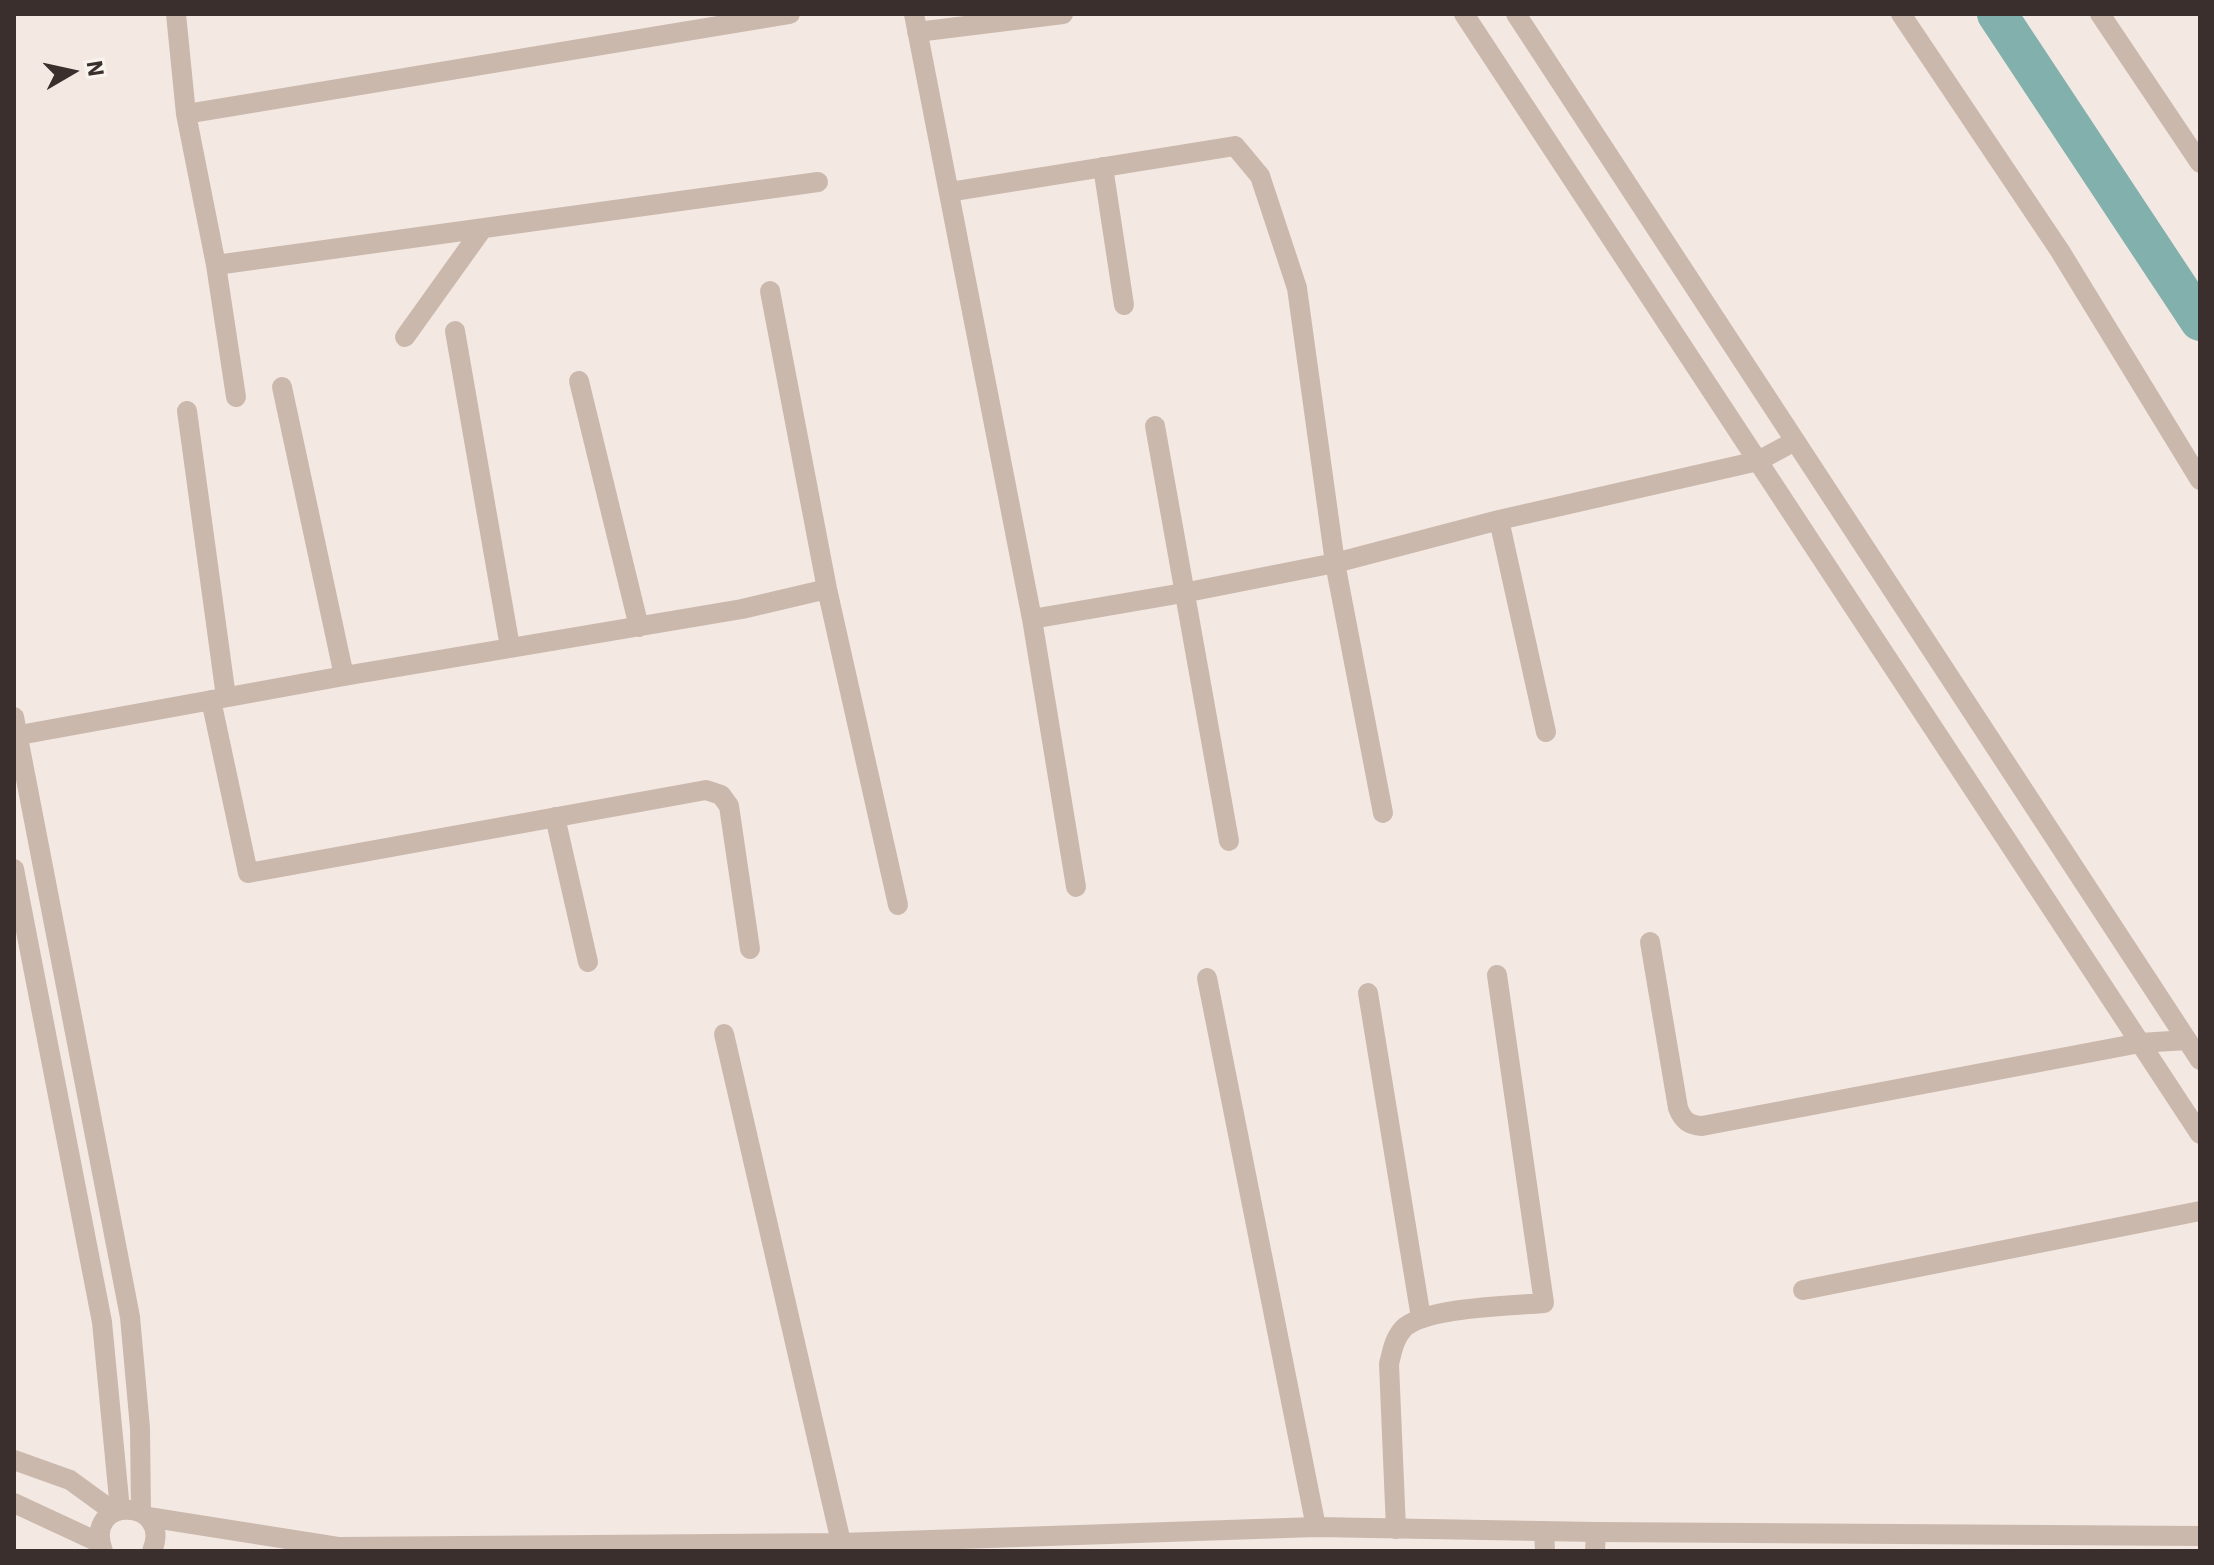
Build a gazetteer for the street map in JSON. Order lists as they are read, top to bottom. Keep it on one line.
{"north":"right"}
